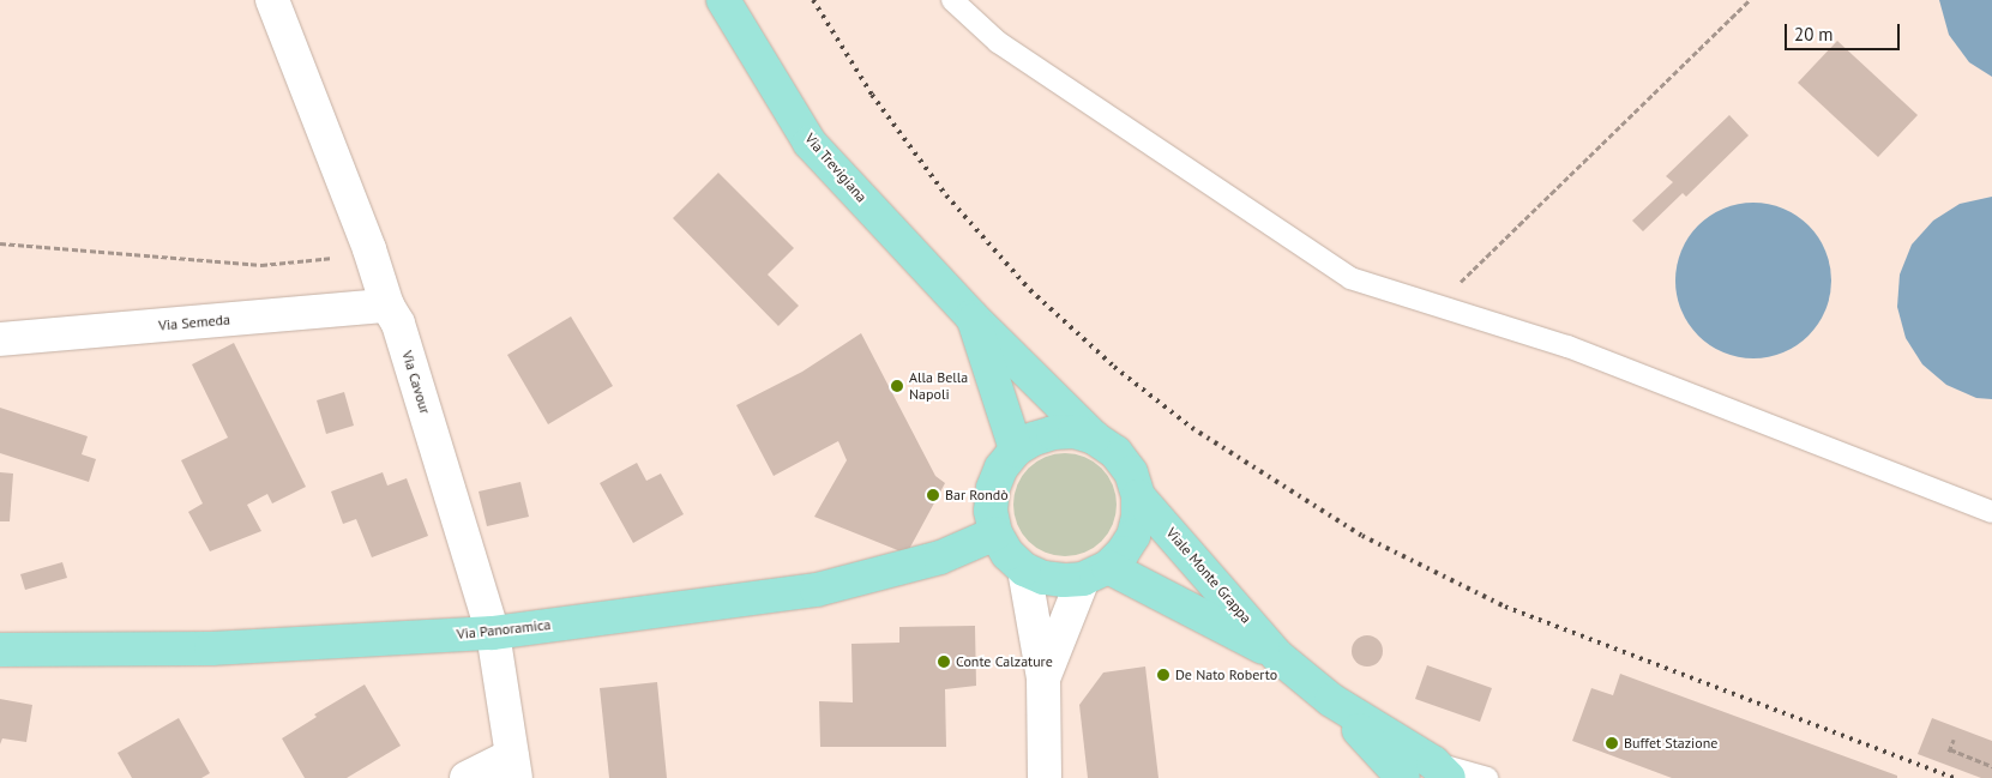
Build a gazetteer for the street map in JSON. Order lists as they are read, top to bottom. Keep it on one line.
{"streets":{"main road":["Via Trevigiana","Viale Monte Grappa","Via Panoramica"],"street":["Via Semeda","Via Cavour"]},"crossings":[["Via Trevigiana","Viale Monte Grappa"],["Via Trevigiana","Via Panoramica"],["Via Semeda","Via Cavour"],["Via Cavour","Via Panoramica"],["Viale Monte Grappa","Via Panoramica"]],"places":["Alla Bella Napoli","Bar Rondò","Conte Calzature","De Nato Roberto","Buffet Stazione"],"scale_bar":"20 m"}
